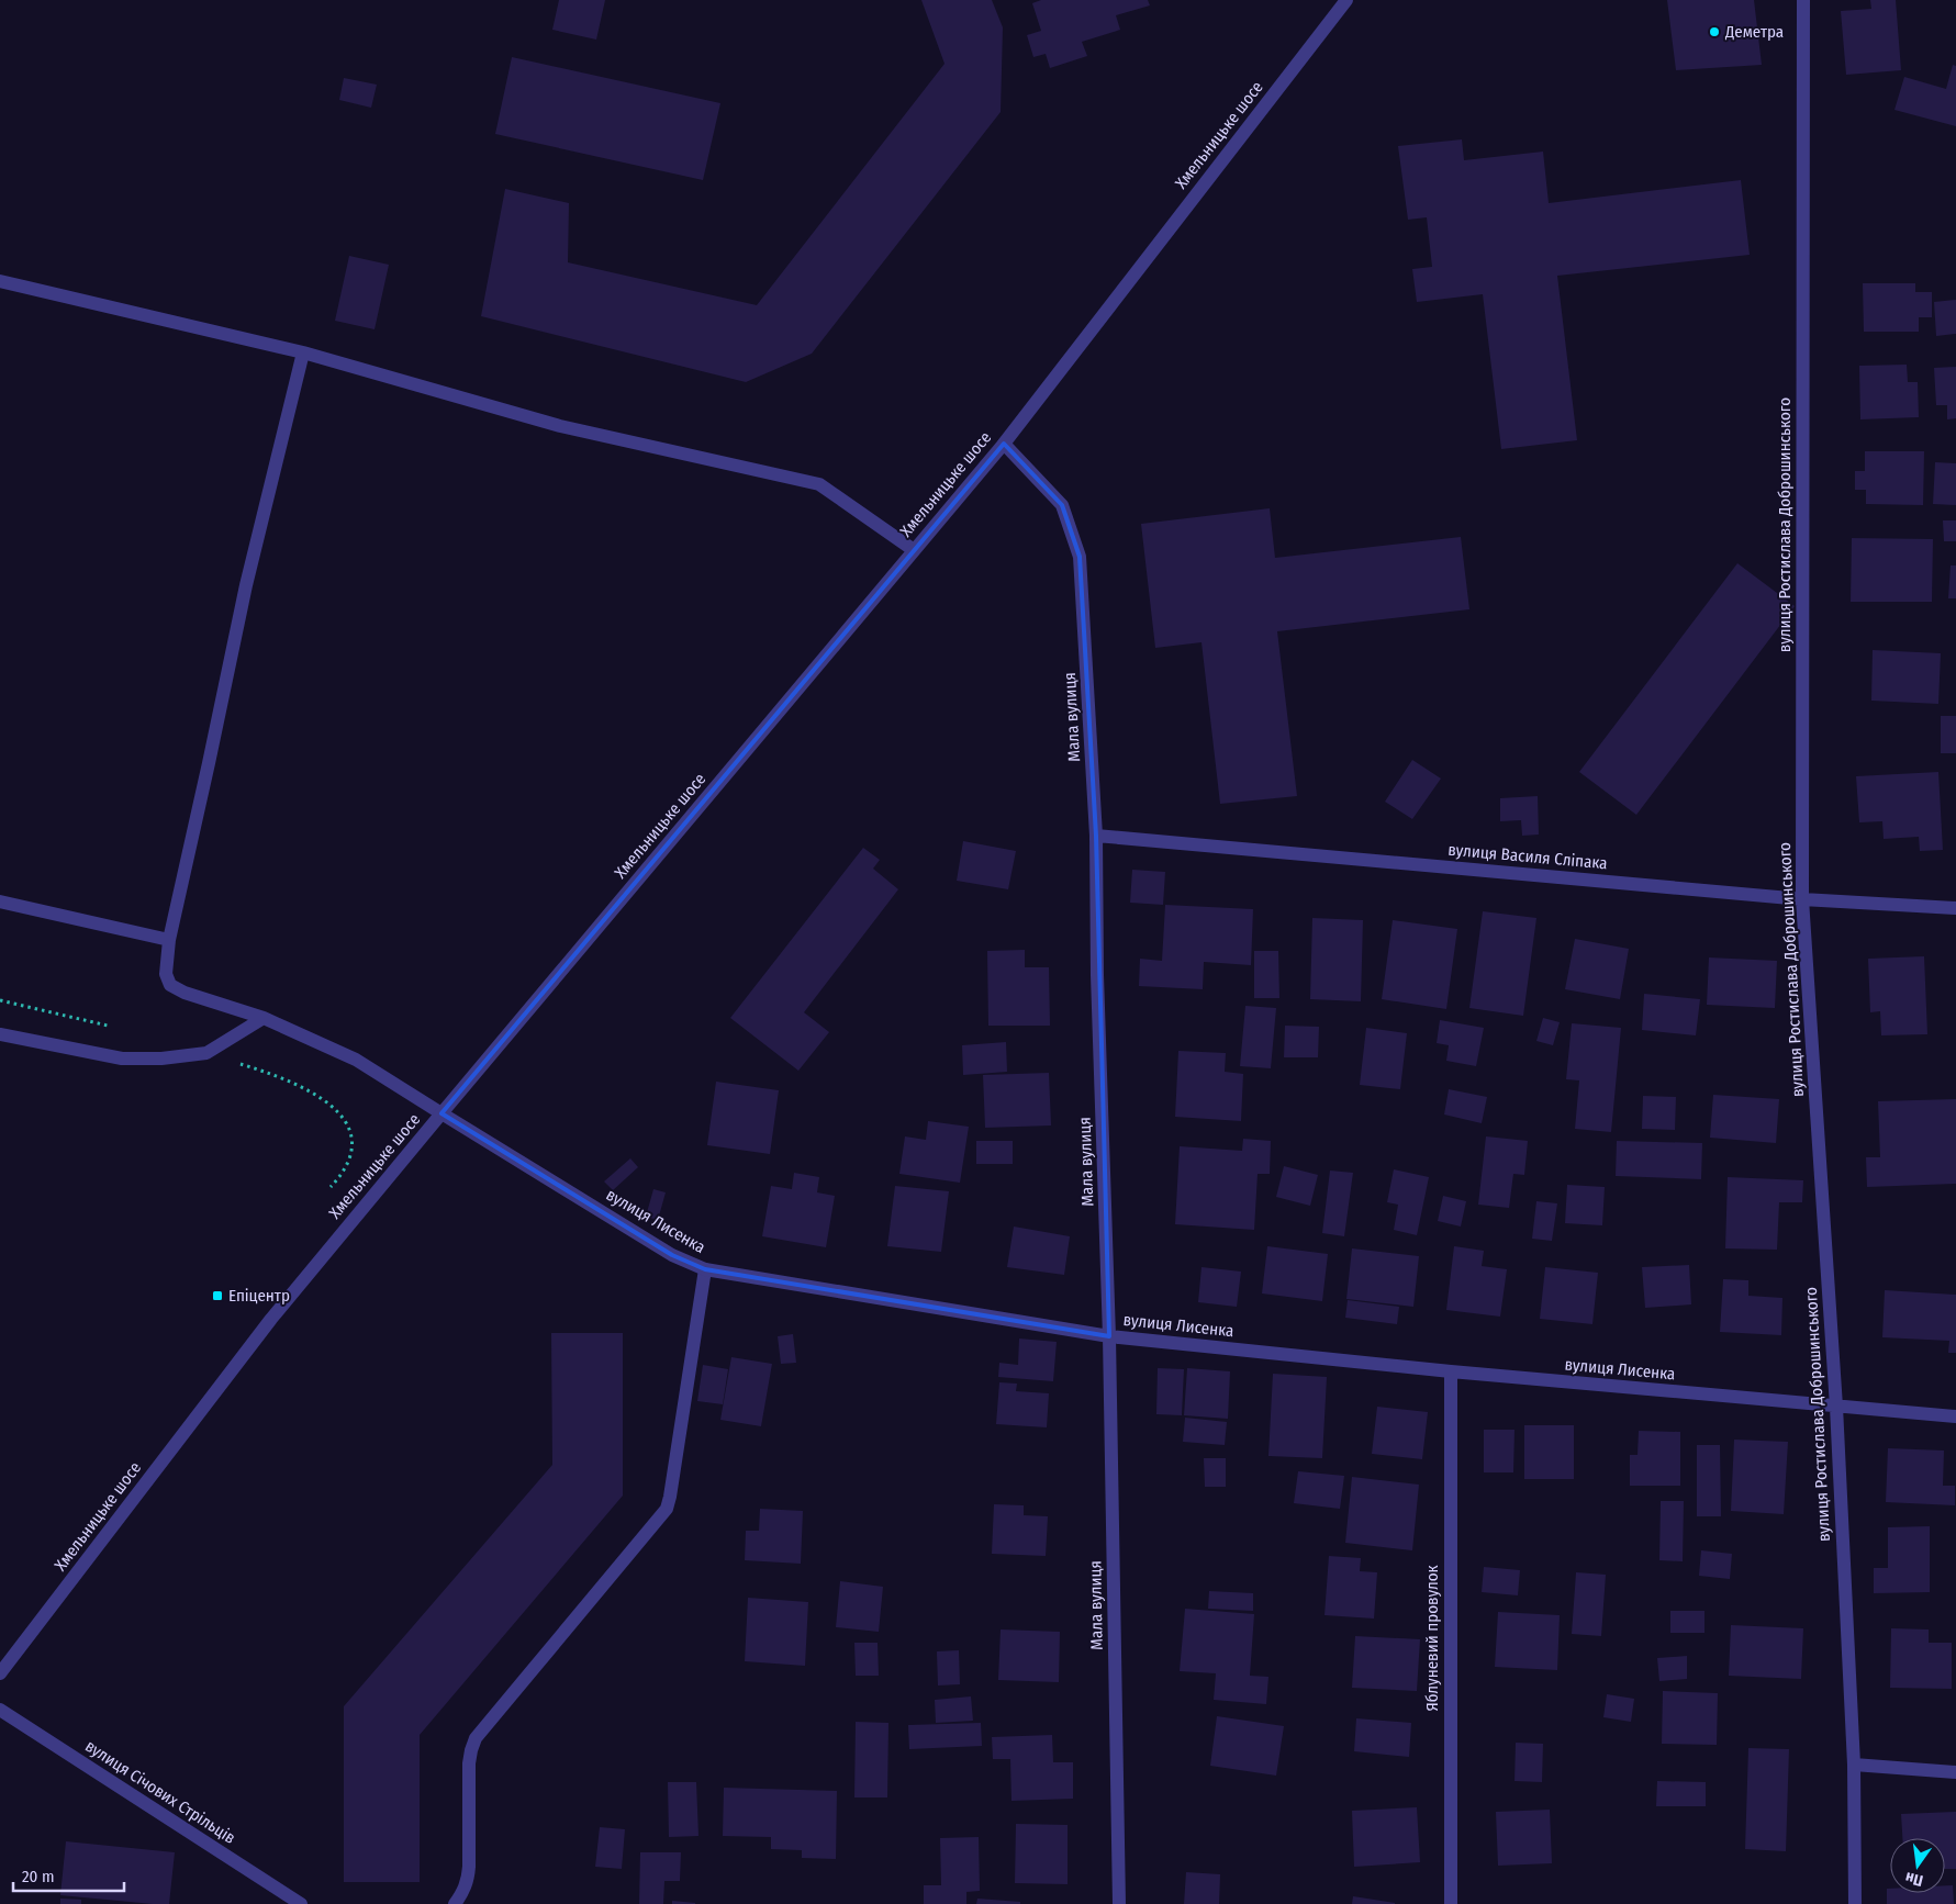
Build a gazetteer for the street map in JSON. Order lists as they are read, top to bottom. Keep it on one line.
{"streets":{"street":["Хмельницьке шосе","вулиця Ростислава Доброшинського","Мала вулиця","вулиця Василя Сліпака","вулиця Лисенка","Яблуневий провулок","вулиця Січових Стрільців"]},"crossings":[["Хмельницьке шосе","Мала вулиця"],["Хмельницьке шосе","вулиця Лисенка"],["вулиця Ростислава Доброшинського","вулиця Василя Сліпака"],["вулиця Ростислава Доброшинського","вулиця Лисенка"],["Мала вулиця","вулиця Василя Сліпака"],["Мала вулиця","вулиця Лисенка"],["вулиця Лисенка","Яблуневий провулок"]],"places":{"other":["Деметра"],"transit":["Епіцентр"]},"scale_bar":"20 m","north":"bottom"}
